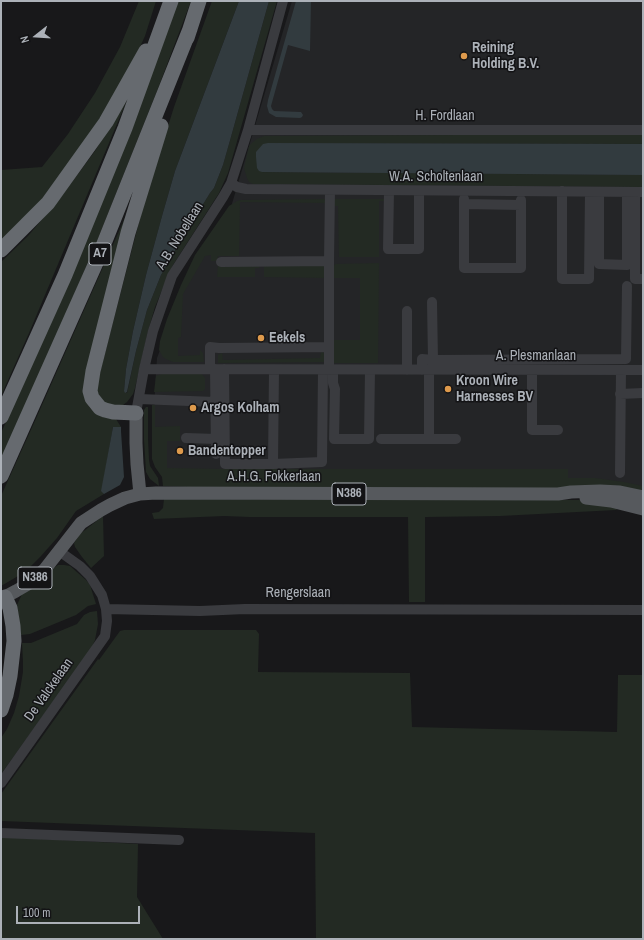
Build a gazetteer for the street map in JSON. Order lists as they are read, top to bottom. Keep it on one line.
{"streets":{"highway":["A7"],"main road":["A.B. Nobellaan","A.H.G. Fokkerlaan","N386"],"street":["H. Fordlaan","W.A. Scholtenlaan","A. Plesmanlaan","Rengerslaan","De Valckelaan"]},"crossings":[["H. Fordlaan","A.B. Nobellaan"],["W.A. Scholtenlaan","A.B. Nobellaan"],["A.B. Nobellaan","A7"],["A.B. Nobellaan","A. Plesmanlaan"],["A.B. Nobellaan","A.H.G. Fokkerlaan"],["A.H.G. Fokkerlaan","N386"],["Rengerslaan","De Valckelaan"]],"places":["Reining Holding B.V.","Eekels","Kroon Wire Harnesses BV","Argos Kolham","Bandentopper"],"scale_bar":"100 m","north":"left"}
